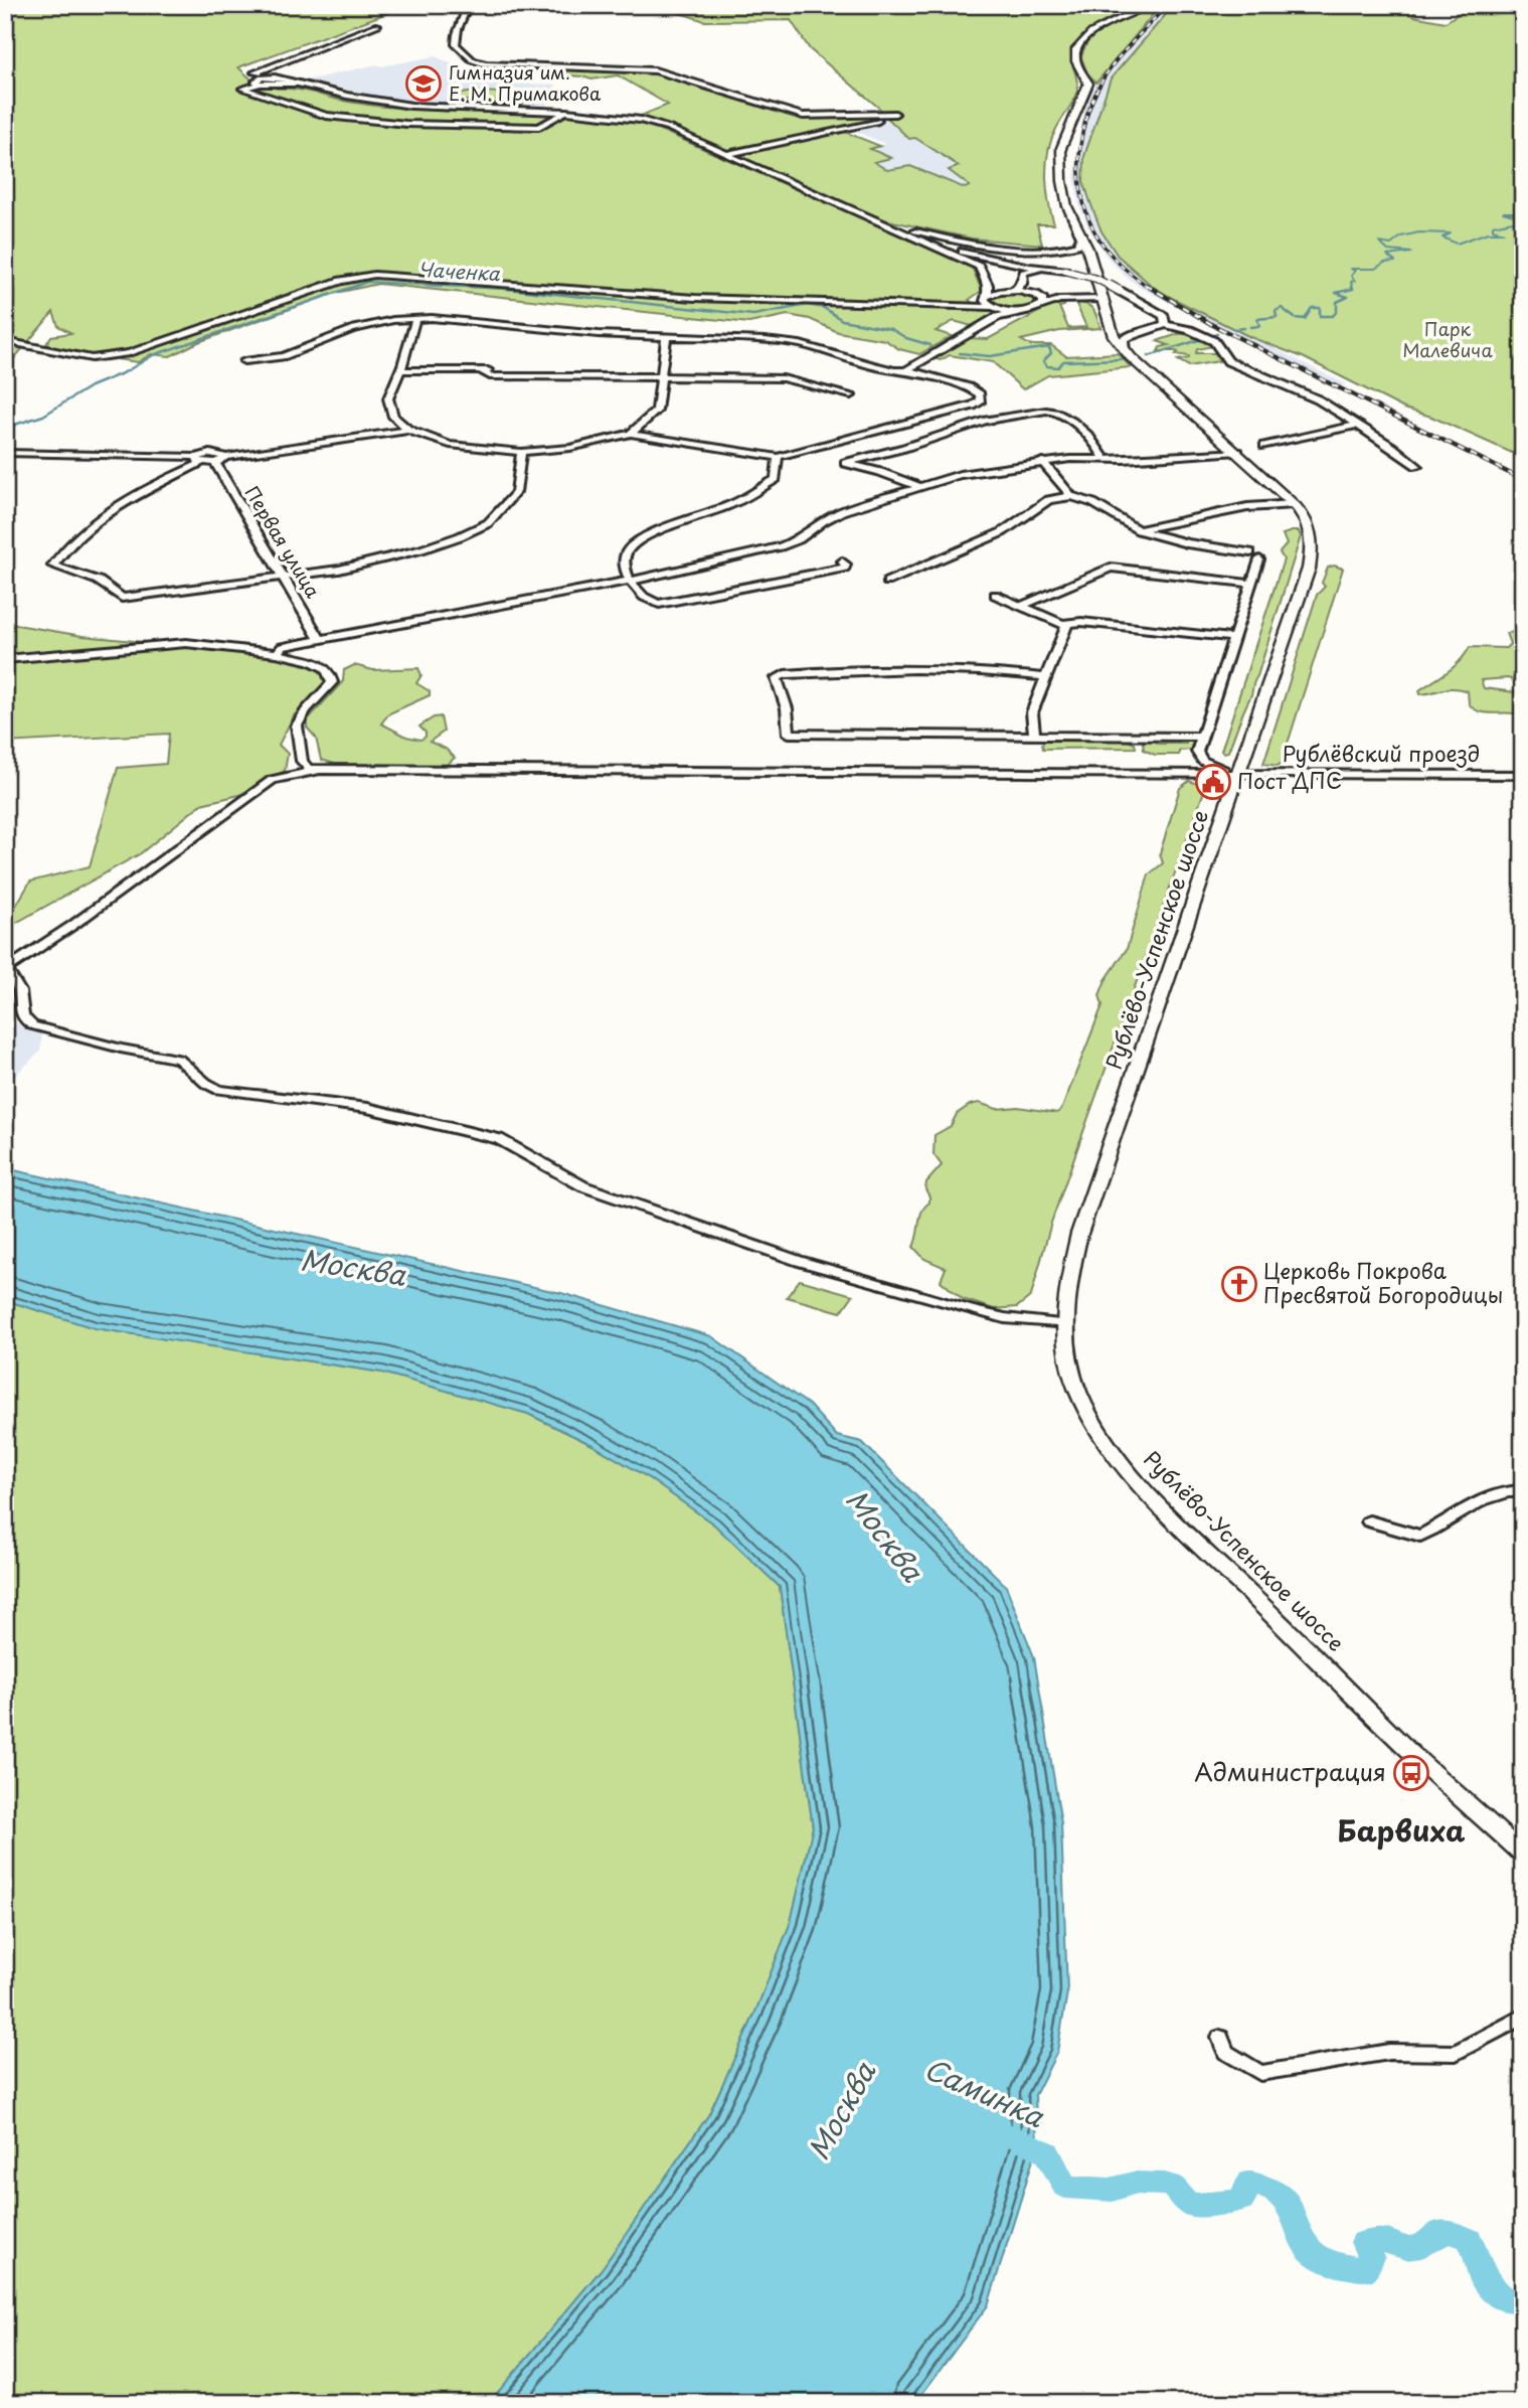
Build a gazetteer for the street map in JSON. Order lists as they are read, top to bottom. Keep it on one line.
{"streets":{"main road":["Рублёво-Успенское шоссе"],"street":["Первая улица","Рублёвский проезд"]},"crossings":[["Рублёвский проезд","Рублёво-Успенское шоссе"]],"districts":["Барвиха"],"water":["Чаченка","Москва","Саминка"],"parks":["Парк Малевича"],"places":{"school or university":["Гимназия им. Е. М. Примакова"],"public building":["Пост ДПС"],"church":["Церковь Покрова Пресвятой Богородицы"],"bus stop":["Администрация"]}}
